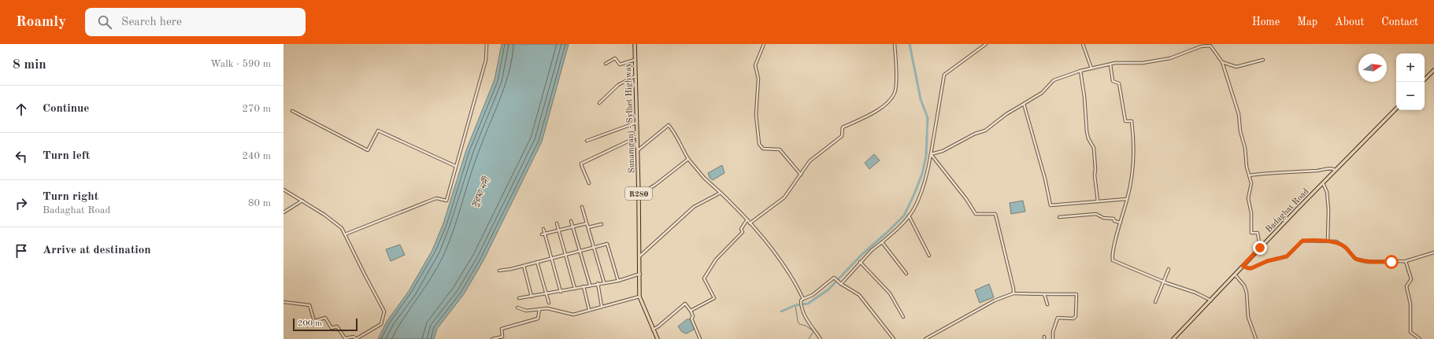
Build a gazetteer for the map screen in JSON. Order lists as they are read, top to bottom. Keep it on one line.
{"streets":{"main road":["Sunamganj - Sylhet Highway","R280","Badaghat Road"]},"water":["সুরমা নদী"],"scale_bar":"200 m","north":"right","page":{"header":"Roamly","search":"Search here","nav":["Home","Map","About","Contact"],"heading":["8 min","Walk · 590 m"],"map_buttons":["+","−"],"list":[["Continue","270 m"],["Turn left","240 m"],["Turn right","Badaghat Road","80 m"],"Arrive at destination"],"scale":"200 m"}}
